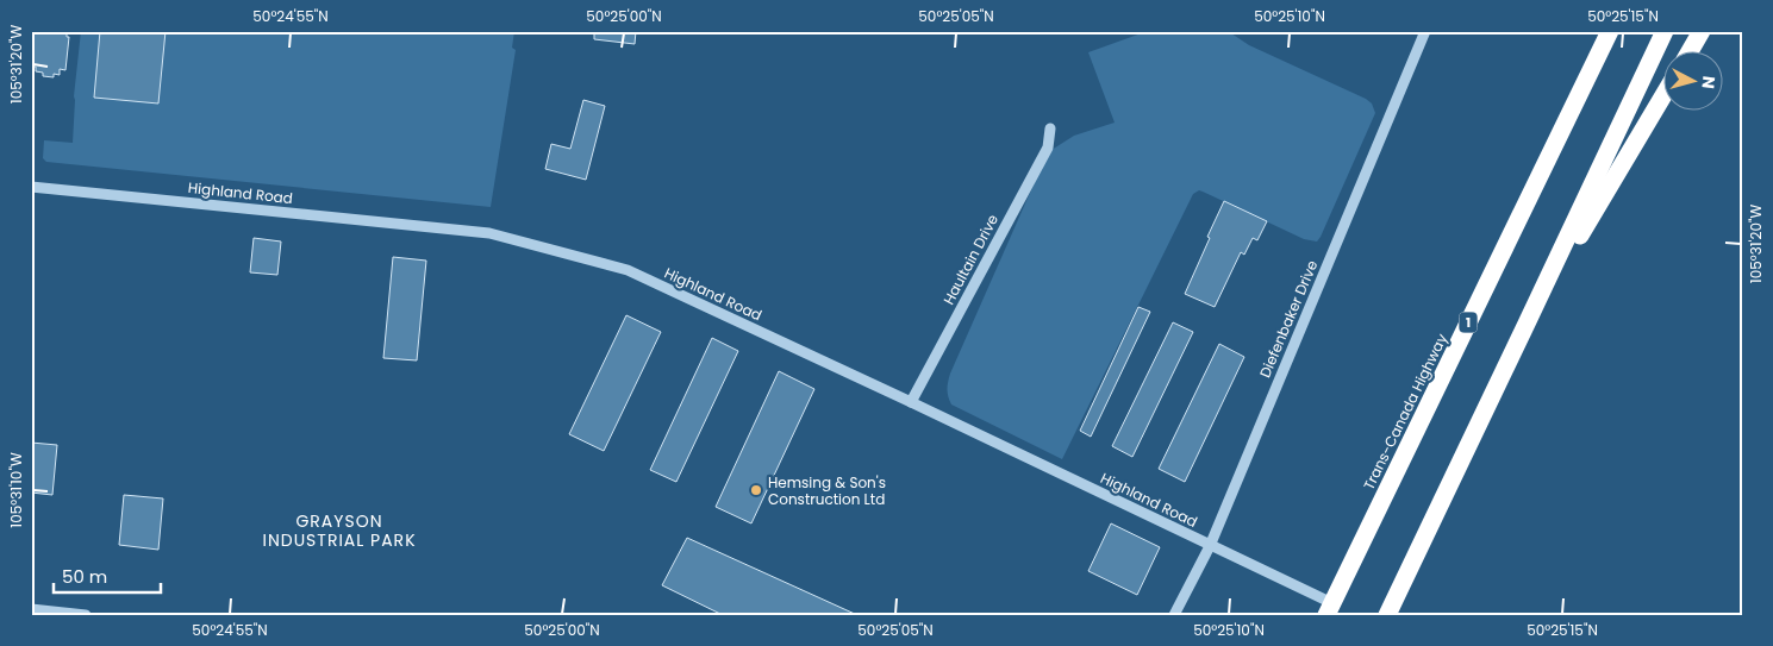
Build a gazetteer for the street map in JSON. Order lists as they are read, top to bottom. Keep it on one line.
{"streets":{"highway":["1","Trans-Canada Highway"],"street":["Highland Road","Haultain Drive","Diefenbaker Drive"]},"crossings":[["Highland Road","Haultain Drive"],["Highland Road","Diefenbaker Drive"],["Highland Road","Trans-Canada Highway"]],"districts":["GRAYSON INDUSTRIAL PARK"],"places":["Hemsing & Son's Construction Ltd"],"scale_bar":"50 m","north":"right","coordinates":["50°24'55\"N","50°25'00\"N","50°25'05\"N","50°25'10\"N","50°25'15\"N","105°31'20\"W","105°31'10\"W"]}
